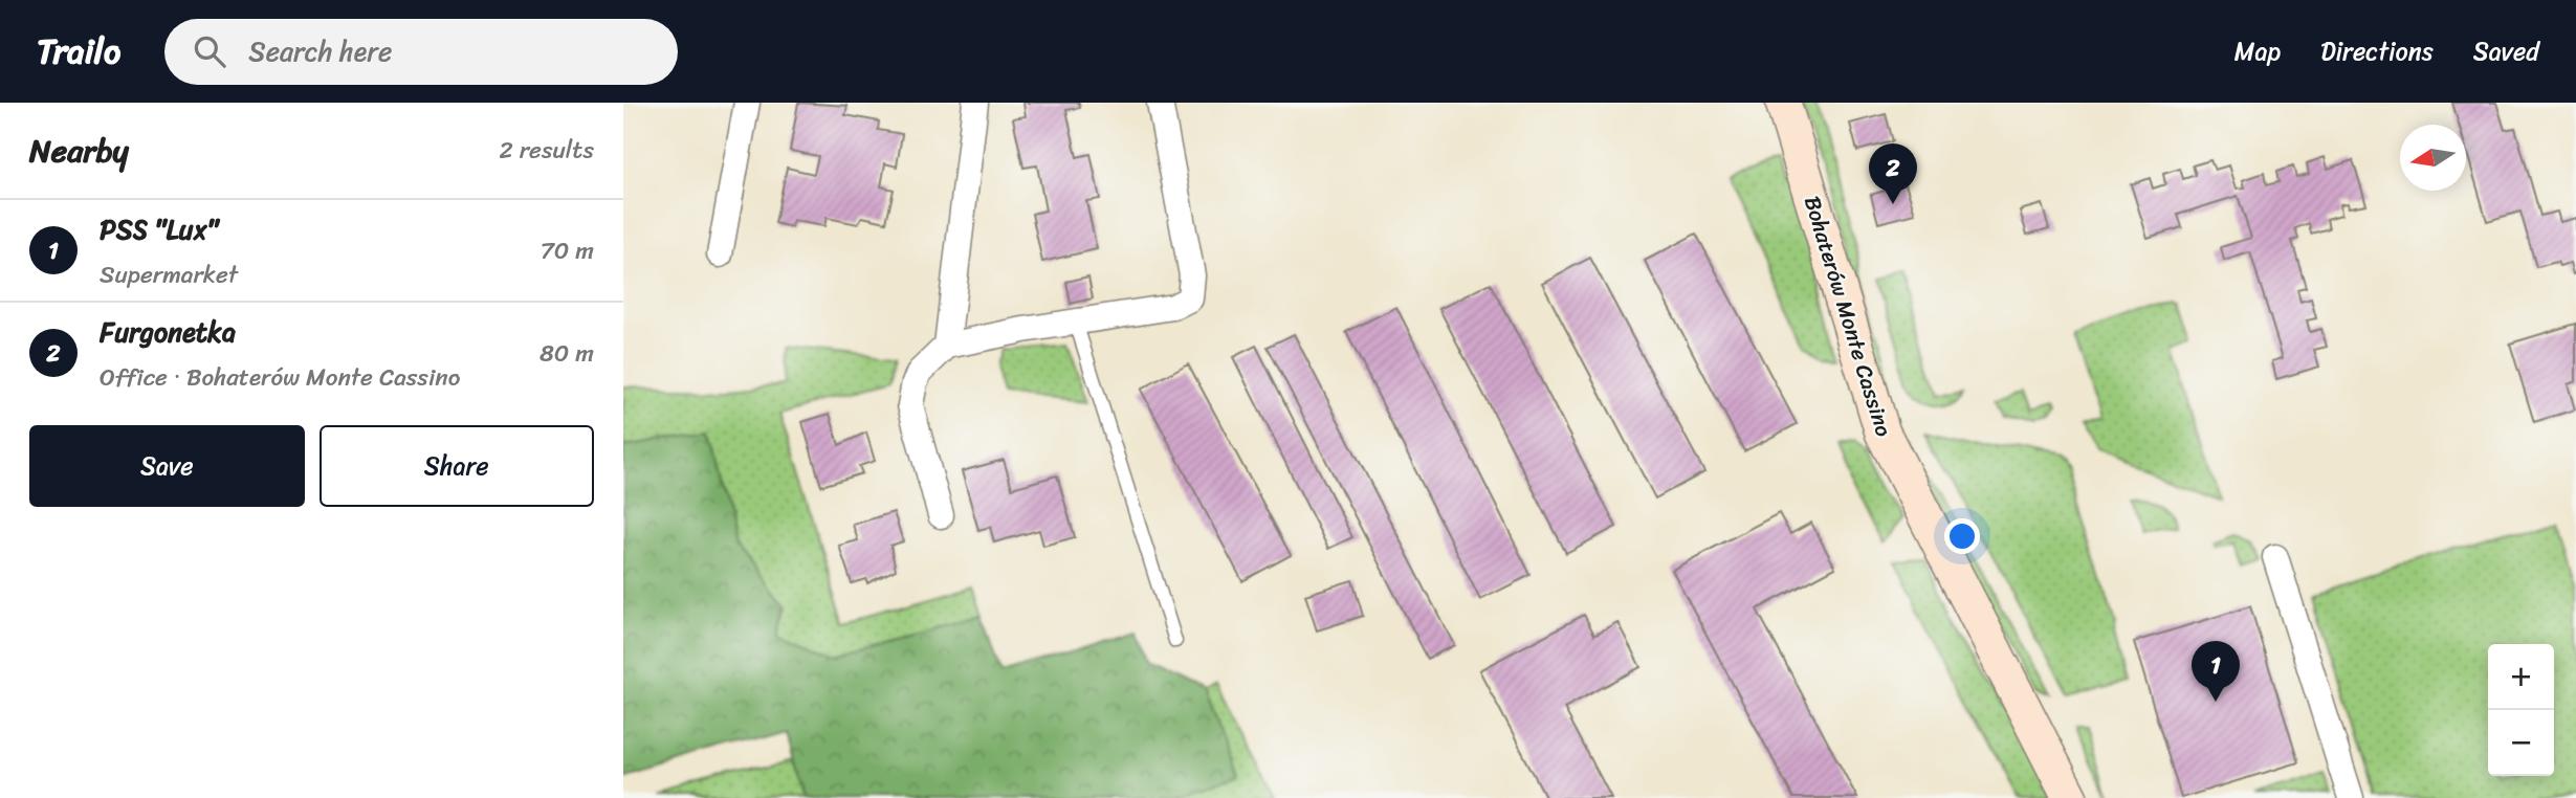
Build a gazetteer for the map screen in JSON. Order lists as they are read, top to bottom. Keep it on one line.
{"streets":{"street":["Bohaterów Monte Cassino"]},"north":"left","page":{"header":"Trailo","search":"Search here","nav":["Map","Directions","Saved"],"heading":["Nearby","2 results"],"pins":["2","1"],"list":[{"mark":"1","name":"PSS \"Lux\"","note":"Supermarket","value":"70 m"},{"mark":"2","name":"Furgonetka","note":"Office · Bohaterów Monte Cassino","value":"80 m"}],"buttons":["Save","Share"],"map_buttons":["+","−"]}}
